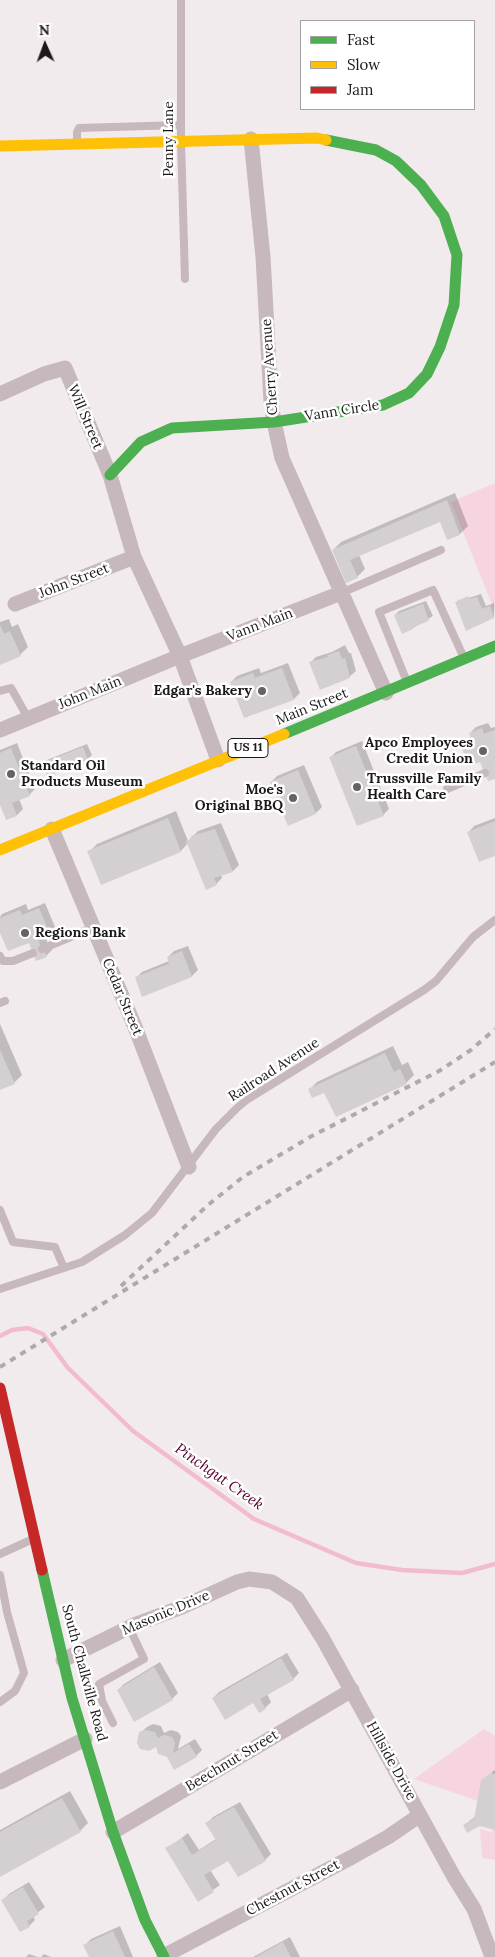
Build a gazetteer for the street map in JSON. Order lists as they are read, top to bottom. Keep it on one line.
{"streets":{"main road":["Vann Circle","Main Street","US 11","South Chalkville Road"],"street":["Cherry Avenue","Will Street","John Street","Vann Main","John Main","Cedar Street","Masonic Drive","Beechnut Street","Hillside Drive","Chestnut Street"],"lane":["Penny Lane","Railroad Avenue"]},"crossings":[["Penny Lane","Vann Circle"],["Cherry Avenue","Vann Circle"],["Cherry Avenue","Vann Main"],["Cherry Avenue","Main Street"],["Vann Circle","Will Street"],["Vann Main","John Main"],["Main Street","Cedar Street"],["Cedar Street","Railroad Avenue"],["Masonic Drive","South Chalkville Road"],["Masonic Drive","Hillside Drive"],["South Chalkville Road","Beechnut Street"],["South Chalkville Road","Chestnut Street"],["Beechnut Street","Hillside Drive"],["Hillside Drive","Chestnut Street"]],"water":["Pinchgut Creek"],"places":["Edgar's Bakery","Apco Employees Credit Union","Standard Oil Products Museum","Trussville Family Health Care","Moe's Original BBQ","Regions Bank"],"legend":["Fast","Slow","Jam"],"north":"top"}
